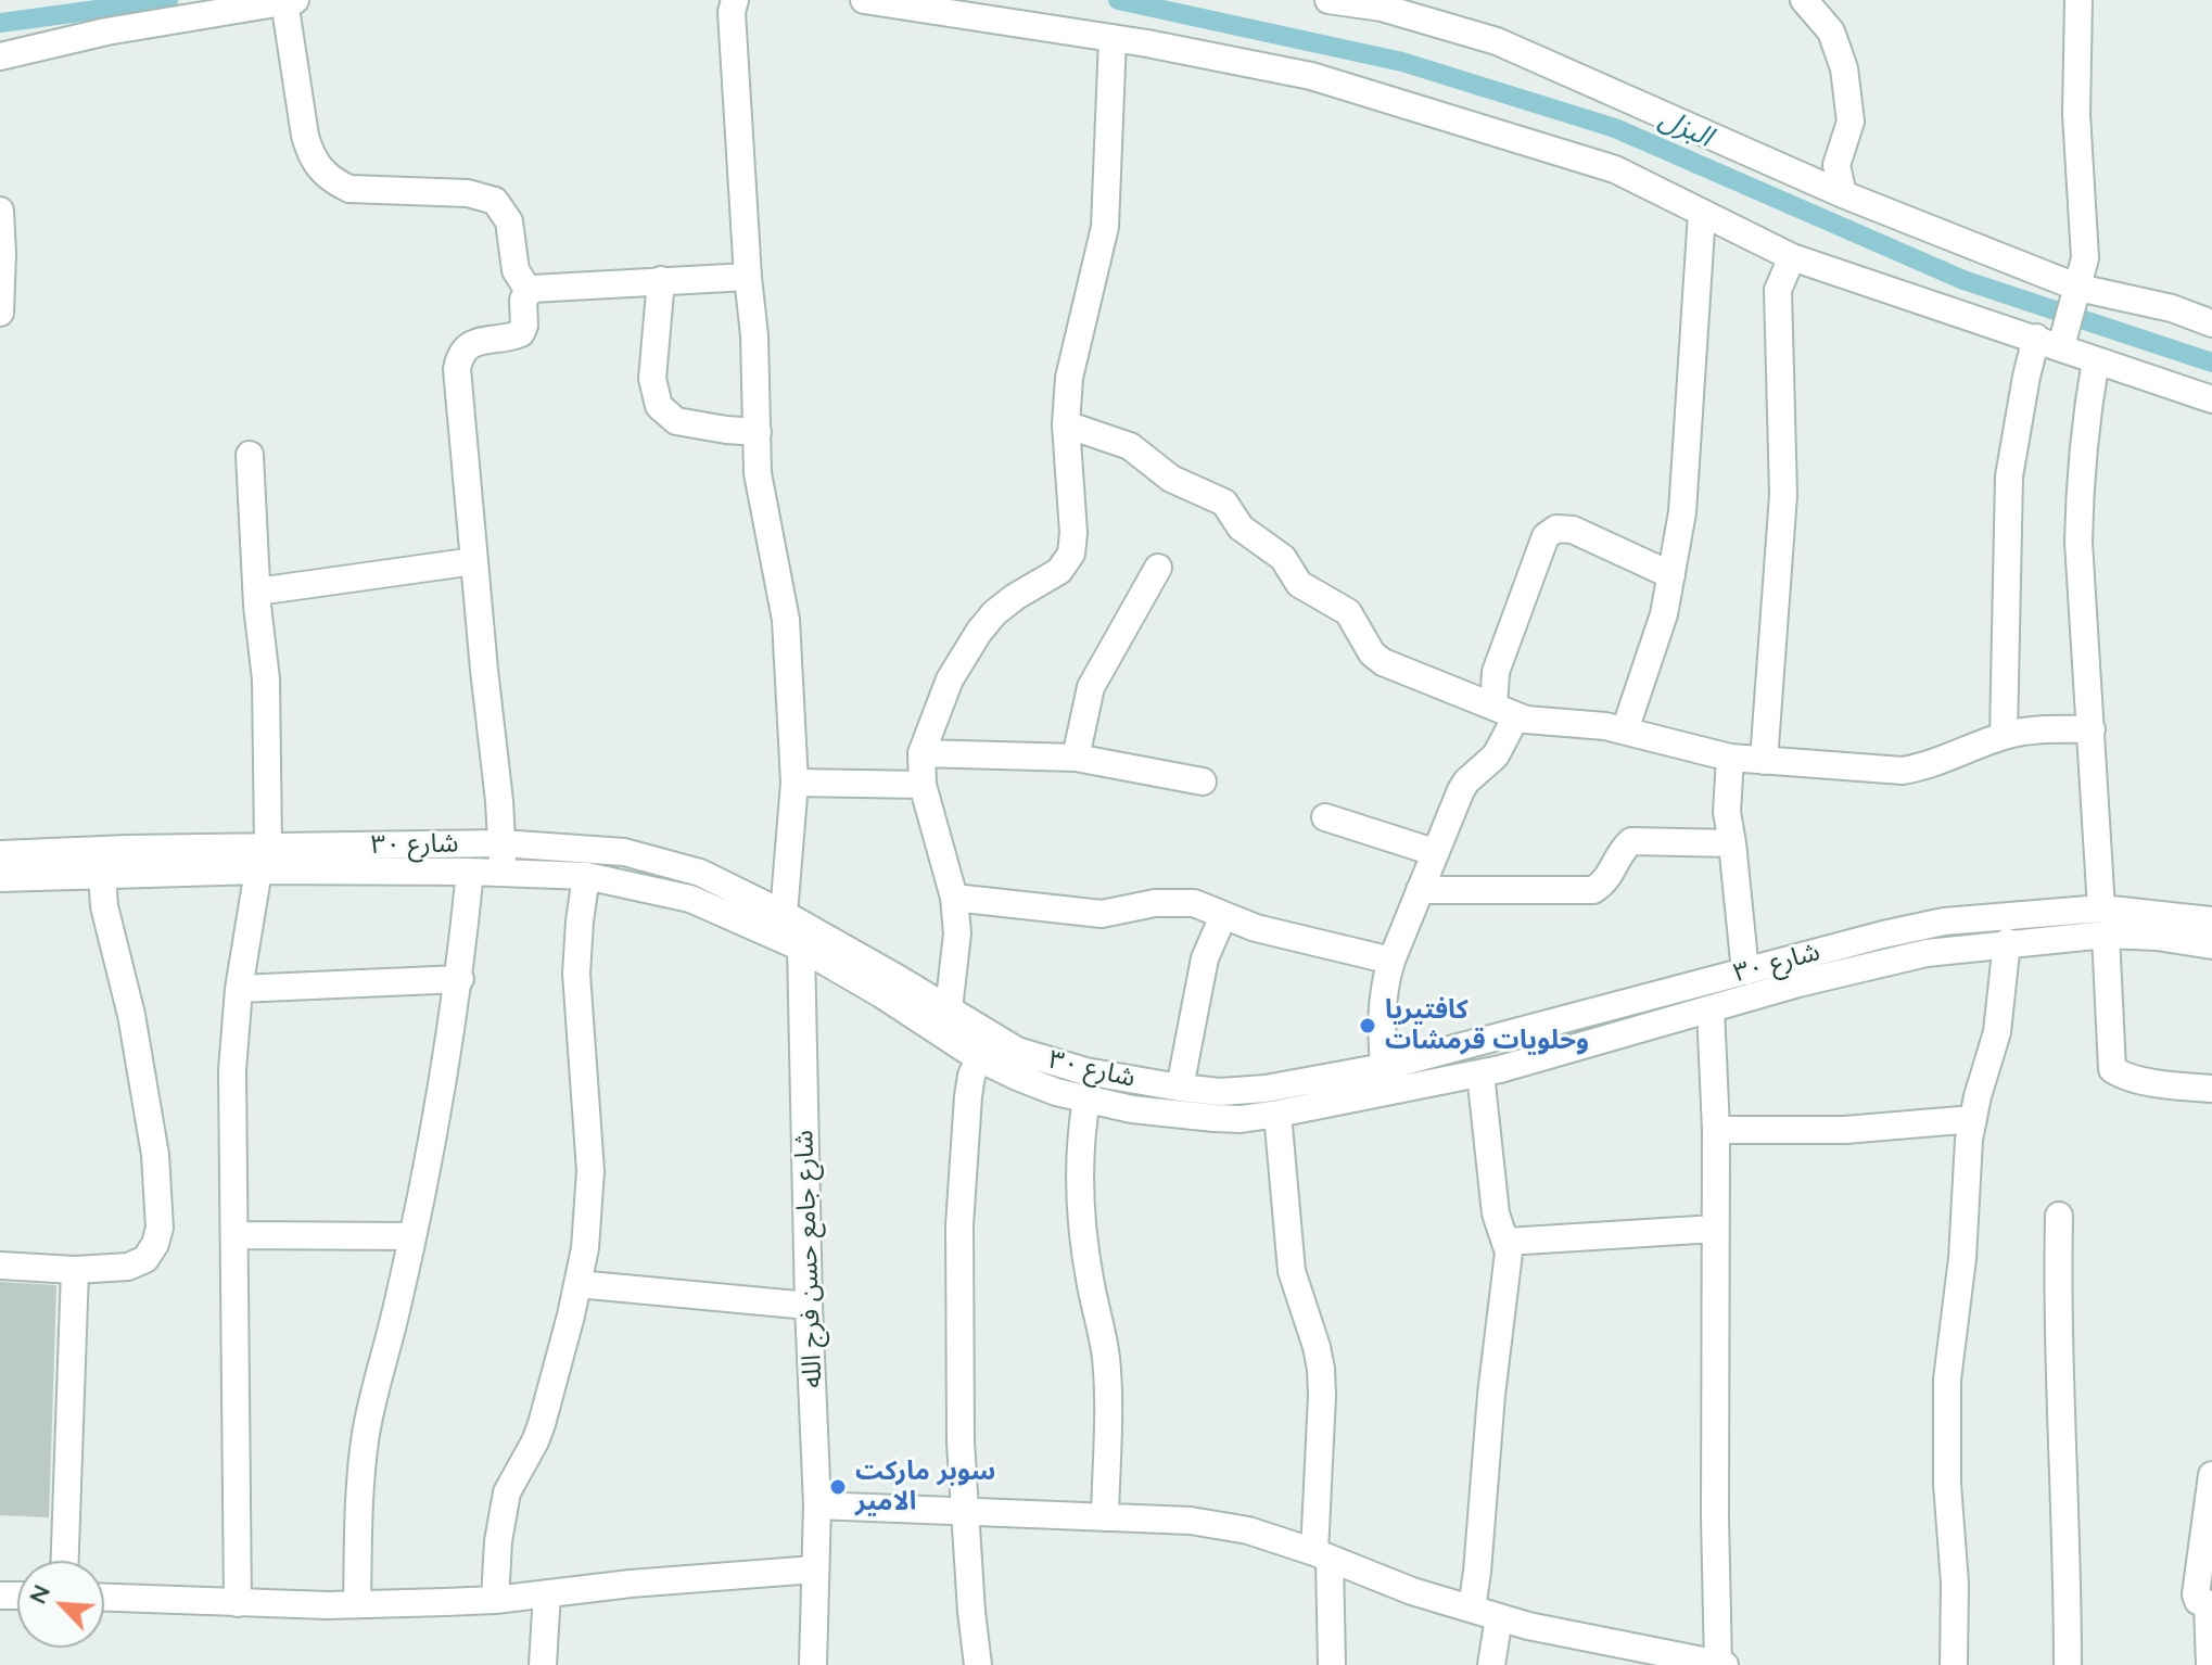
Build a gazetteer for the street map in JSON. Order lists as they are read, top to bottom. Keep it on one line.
{"streets":{"street":["شارع ٣٠","شارع جامع حسن فرج الله"]},"crossings":[["شارع ٣٠","شارع جامع حسن فرج الله"]],"water":["البزل"],"places":["كافتيريا وحلويات قرمشات","سوبر ماركت الامير"],"north":"top left"}
